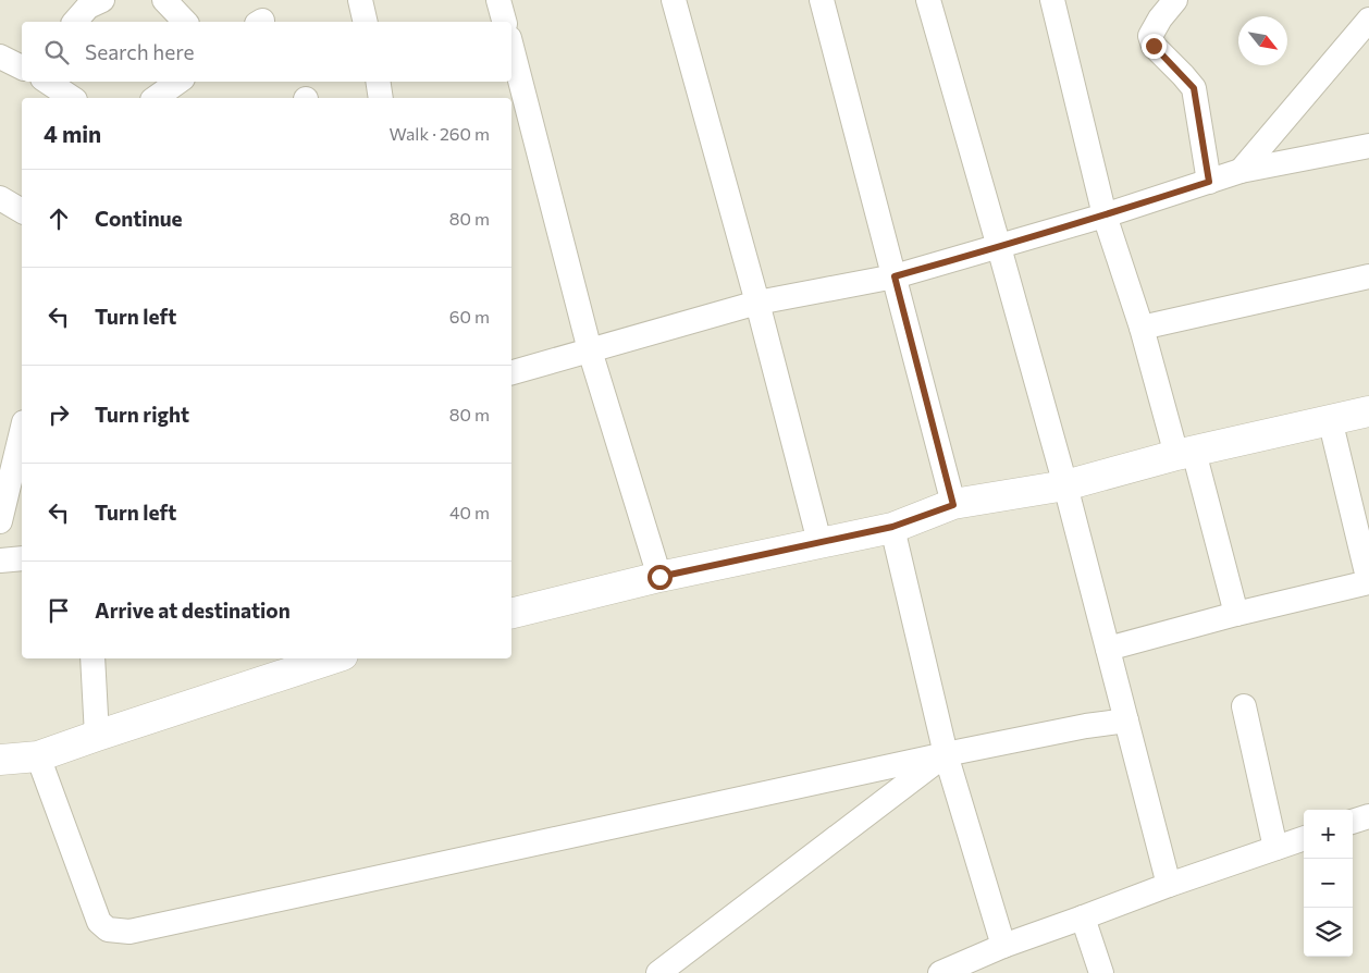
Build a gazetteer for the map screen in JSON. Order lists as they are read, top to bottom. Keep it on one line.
{"north":"bottom right","page":{"search":"Search here","heading":["4 min","Walk · 260 m"],"list":[["Continue","80 m"],["Turn left","60 m"],["Turn right","80 m"],["Turn left","40 m"],"Arrive at destination"],"map_buttons":["+","−"]}}
